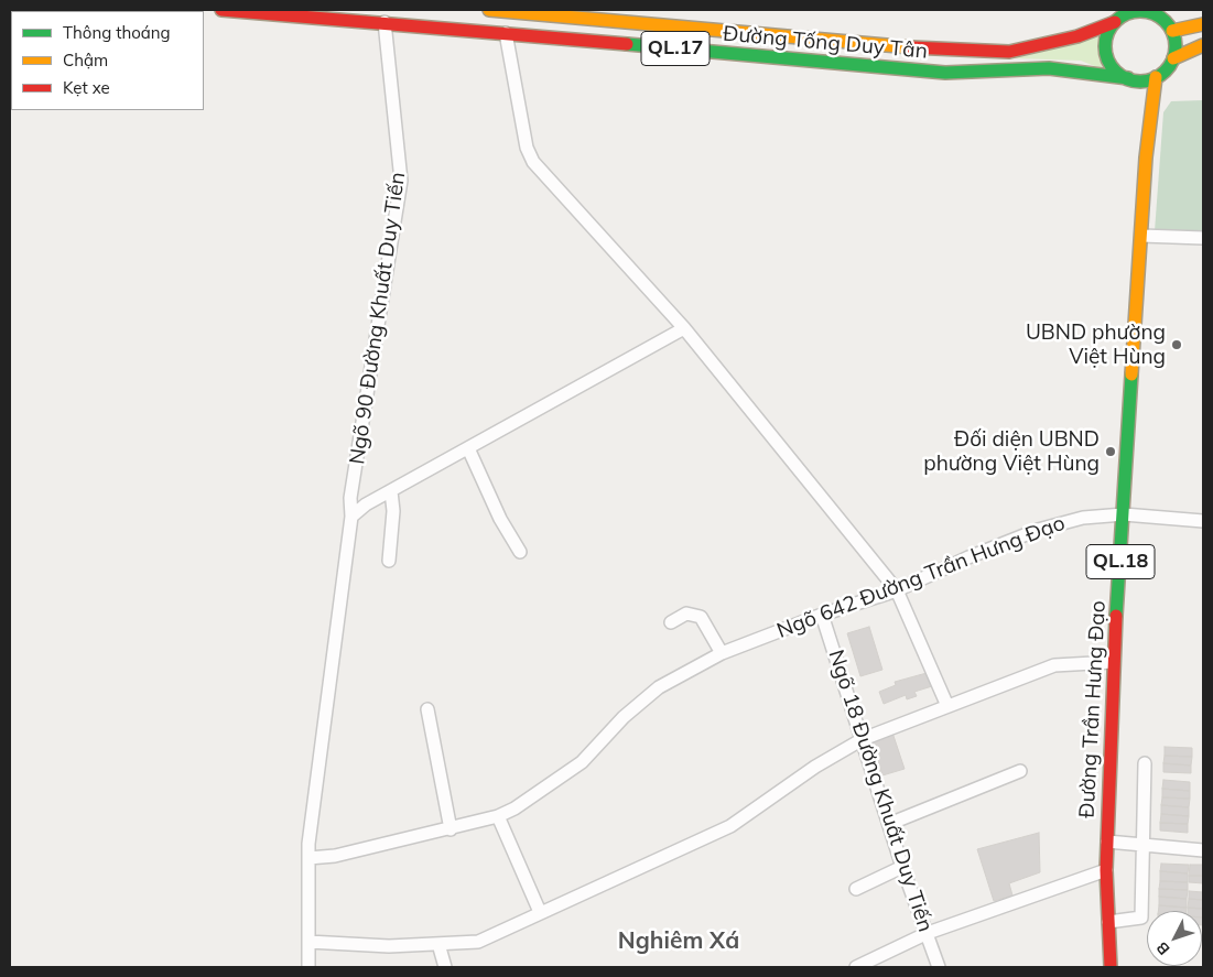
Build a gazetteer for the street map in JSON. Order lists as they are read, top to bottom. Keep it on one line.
{"streets":{"main road":["Đường Tống Duy Tân","QL.17","QL.18","Đường Trần Hưng Đạo"],"street":["Ngõ 90 Đường Khuất Duy Tiến","Ngõ 642 Đường Trần Hưng Đạo","Ngõ 18 Đường Khuất Duy Tiến"]},"crossings":[["Đường Tống Duy Tân","Ngõ 90 Đường Khuất Duy Tiến"],["Đường Tống Duy Tân","Đường Trần Hưng Đạo"],["Ngõ 90 Đường Khuất Duy Tiến","Ngõ 642 Đường Trần Hưng Đạo"],["Ngõ 642 Đường Trần Hưng Đạo","Đường Trần Hưng Đạo"],["Ngõ 642 Đường Trần Hưng Đạo","Ngõ 18 Đường Khuất Duy Tiến"]],"districts":["Nghiêm Xá"],"places":["UBND phường Việt Hùng","Đối diện UBND phường Việt Hùng"],"legend":["Thông thoáng","Chậm","Kẹt xe"],"north":"bottom left"}
